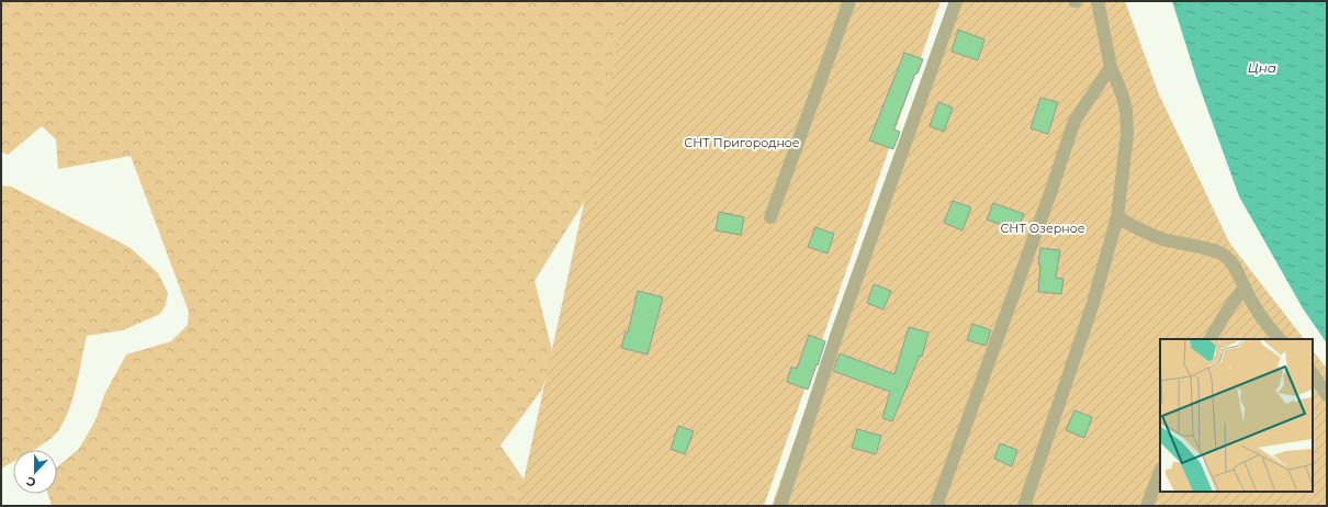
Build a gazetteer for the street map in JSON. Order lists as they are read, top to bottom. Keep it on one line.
{"water":["Цна"],"parks":["СНТ Пригородное","СНТ Озерное"],"north":"bottom"}
